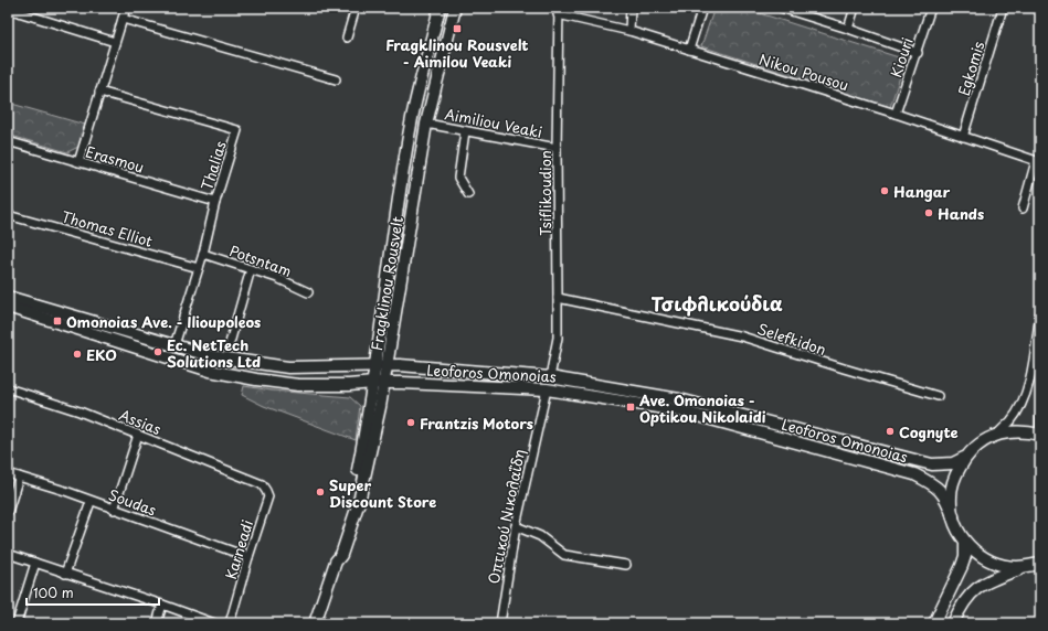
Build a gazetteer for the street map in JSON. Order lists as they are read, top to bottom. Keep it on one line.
{"streets":{"main road":["Fragklinou Rousvelt","Leoforos Omonoias"],"street":["Kiouri","Egkomis","Nikou Pousou","Aimiliou Veaki","Erasmou","Thalias","Tsiflikoudion","Thomas Elliot","Potsntam","Selefkidon","Assias","Soudas","Οπτικού Νικολαΐδη","Karneadi"]},"crossings":[["Kiouri","Nikou Pousou"],["Egkomis","Nikou Pousou"],["Nikou Pousou","Tsiflikoudion"],["Aimiliou Veaki","Tsiflikoudion"],["Aimiliou Veaki","Fragklinou Rousvelt"],["Erasmou","Thalias"],["Thalias","Thomas Elliot"],["Thalias","Potsntam"],["Thalias","Leoforos Omonoias"],["Tsiflikoudion","Selefkidon"],["Tsiflikoudion","Leoforos Omonoias"],["Fragklinou Rousvelt","Leoforos Omonoias"],["Leoforos Omonoias","Οπτικού Νικολαΐδη"],["Assias","Karneadi"],["Soudas","Karneadi"]],"districts":["Τσιφλικούδια"],"places":{"transit":["Fragklinou Rousvelt - Aimilou Veaki","Omonoias Ave. - Ilioupoleos","Ave. Omonoias - Optikou Nikolaidi"],"other":["Hangar","Hands","Ec. NetTech Solutions Ltd","EKO","Frantzis Motors","Cognyte","Super Discount Store"]},"scale_bar":"100 m"}
